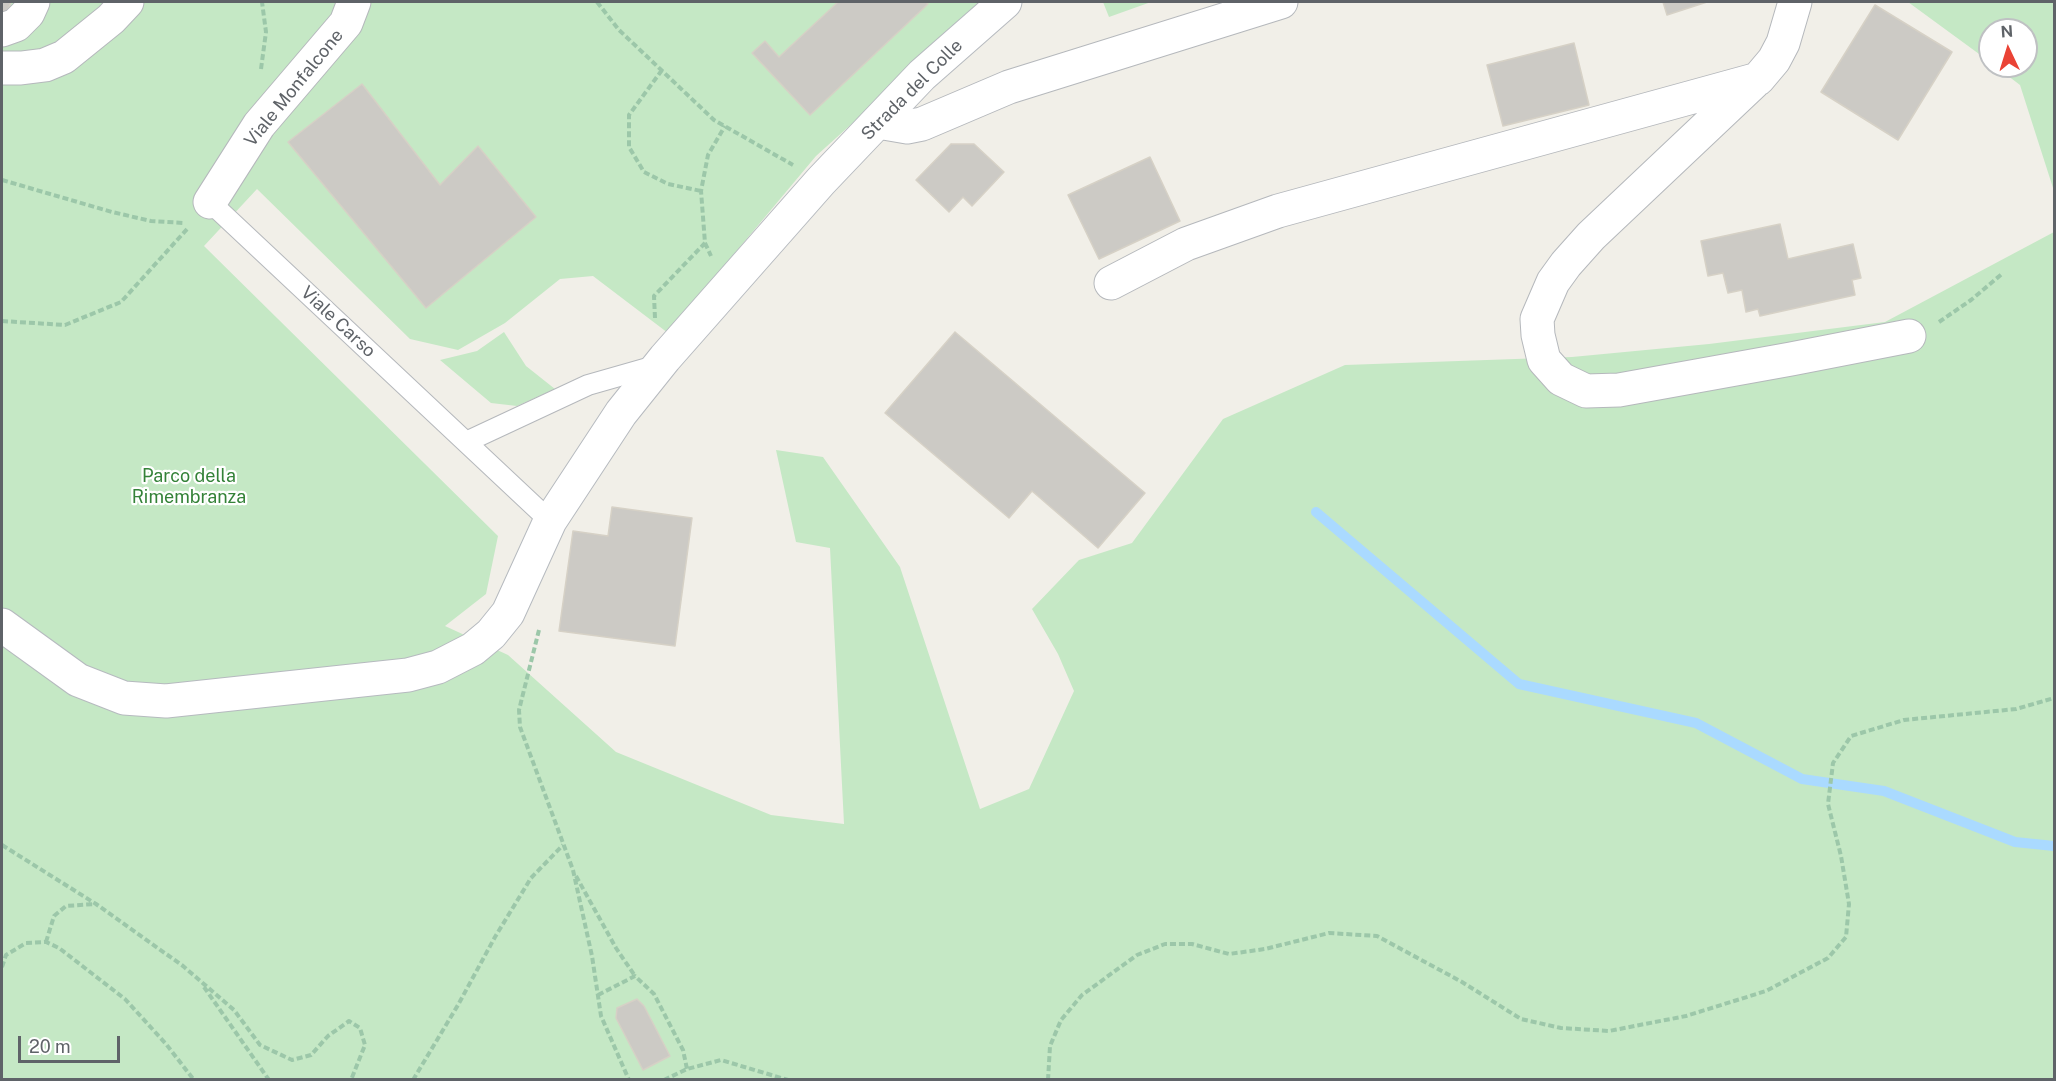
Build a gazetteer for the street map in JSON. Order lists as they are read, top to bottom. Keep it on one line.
{"streets":{"street":["Viale Monfalcone","Strada del Colle"],"lane":["Viale Carso"]},"crossings":[["Viale Monfalcone","Viale Carso"],["Strada del Colle","Viale Carso"]],"parks":["Parco della Rimembranza"],"scale_bar":"20 m","north":"top"}
